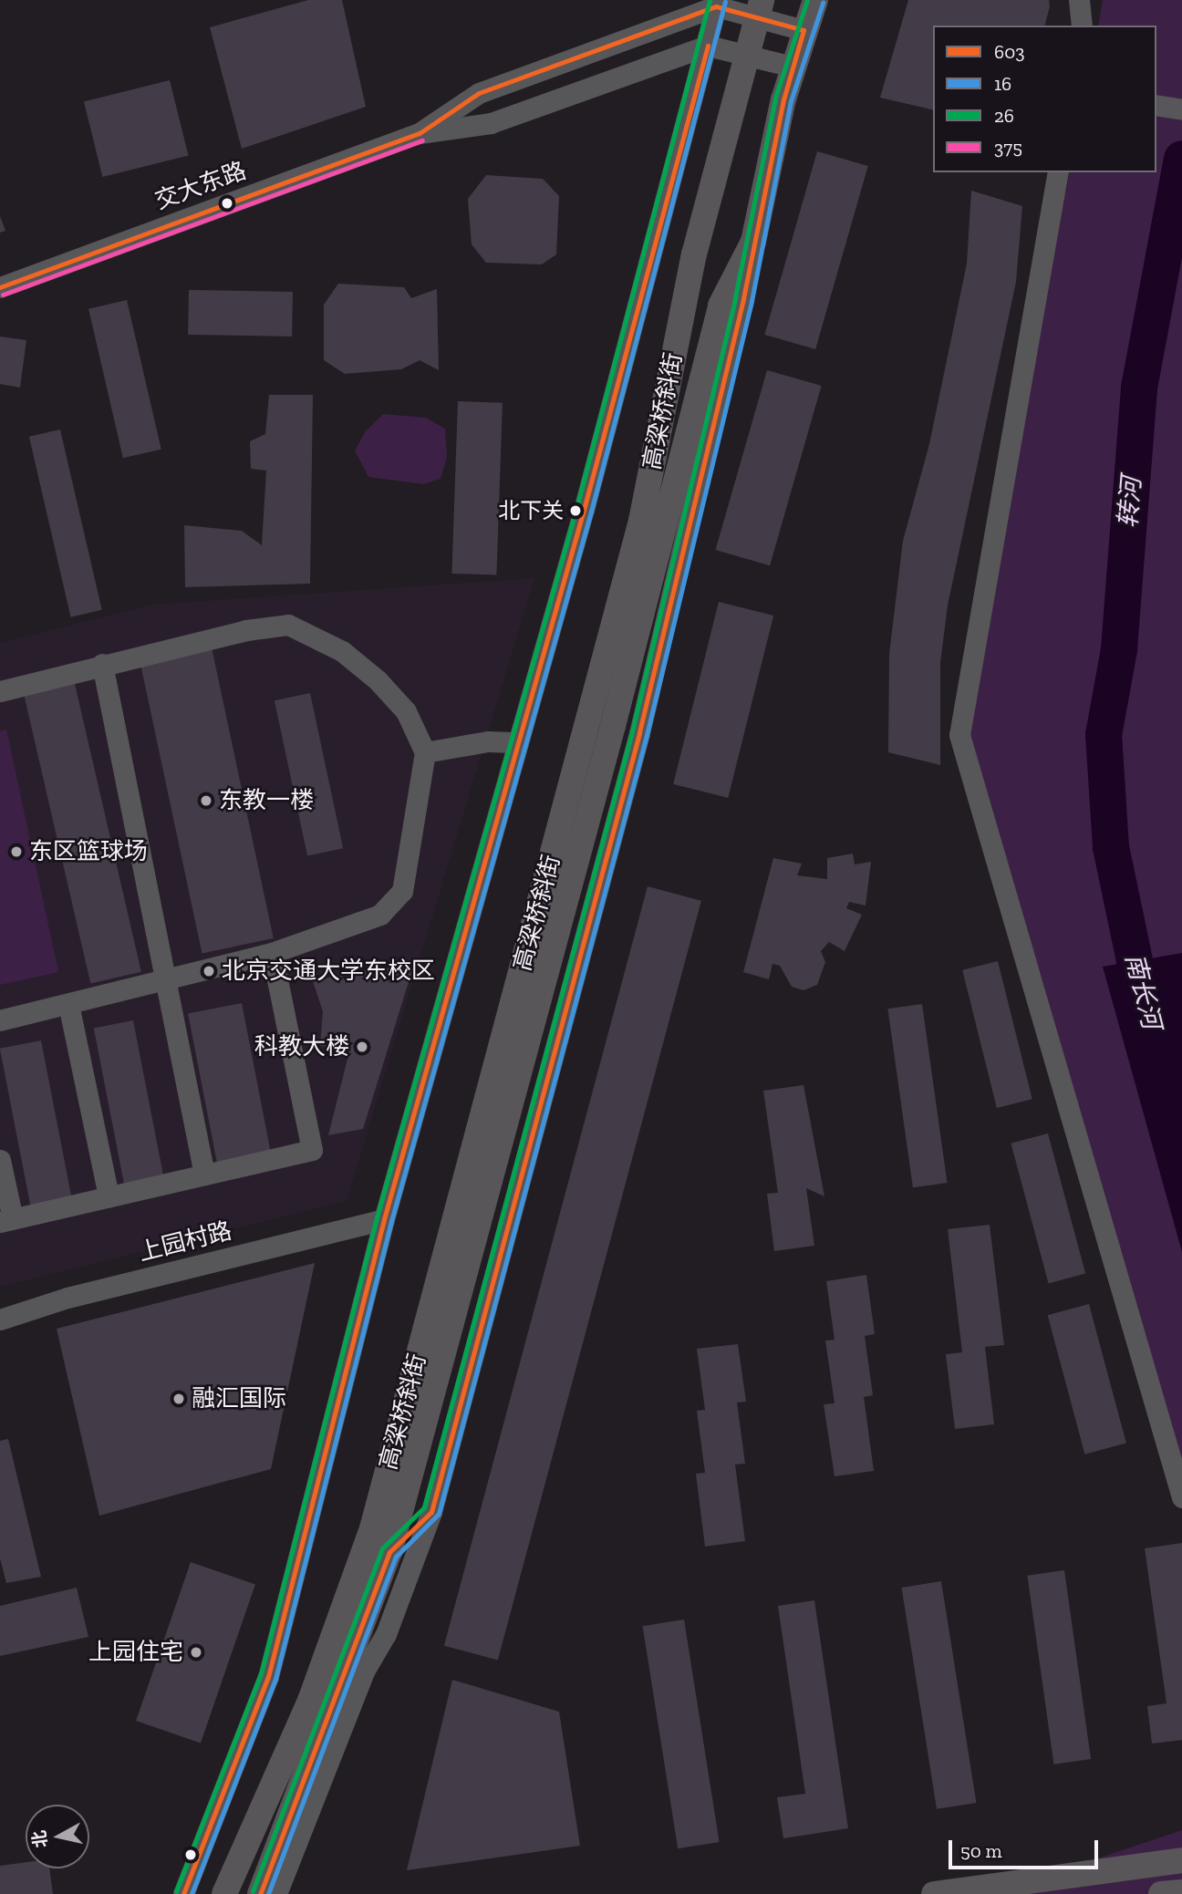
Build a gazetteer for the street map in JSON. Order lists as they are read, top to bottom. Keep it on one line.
{"streets":{"main road":["高梁桥斜街"],"street":["交大东路","上园村路"]},"crossings":[["交大东路","高梁桥斜街"],["高梁桥斜街","上园村路"]],"water":["转河","南长河"],"places":["北下关","东教一楼","东区篮球场","北京交通大学东校区","科教大楼","融汇国际","上园住宅"],"lines":["transit line 26","transit line 16","transit line 603","transit line 375"],"legend":["603","16","26","375"],"scale_bar":"50 m","north":"left"}
